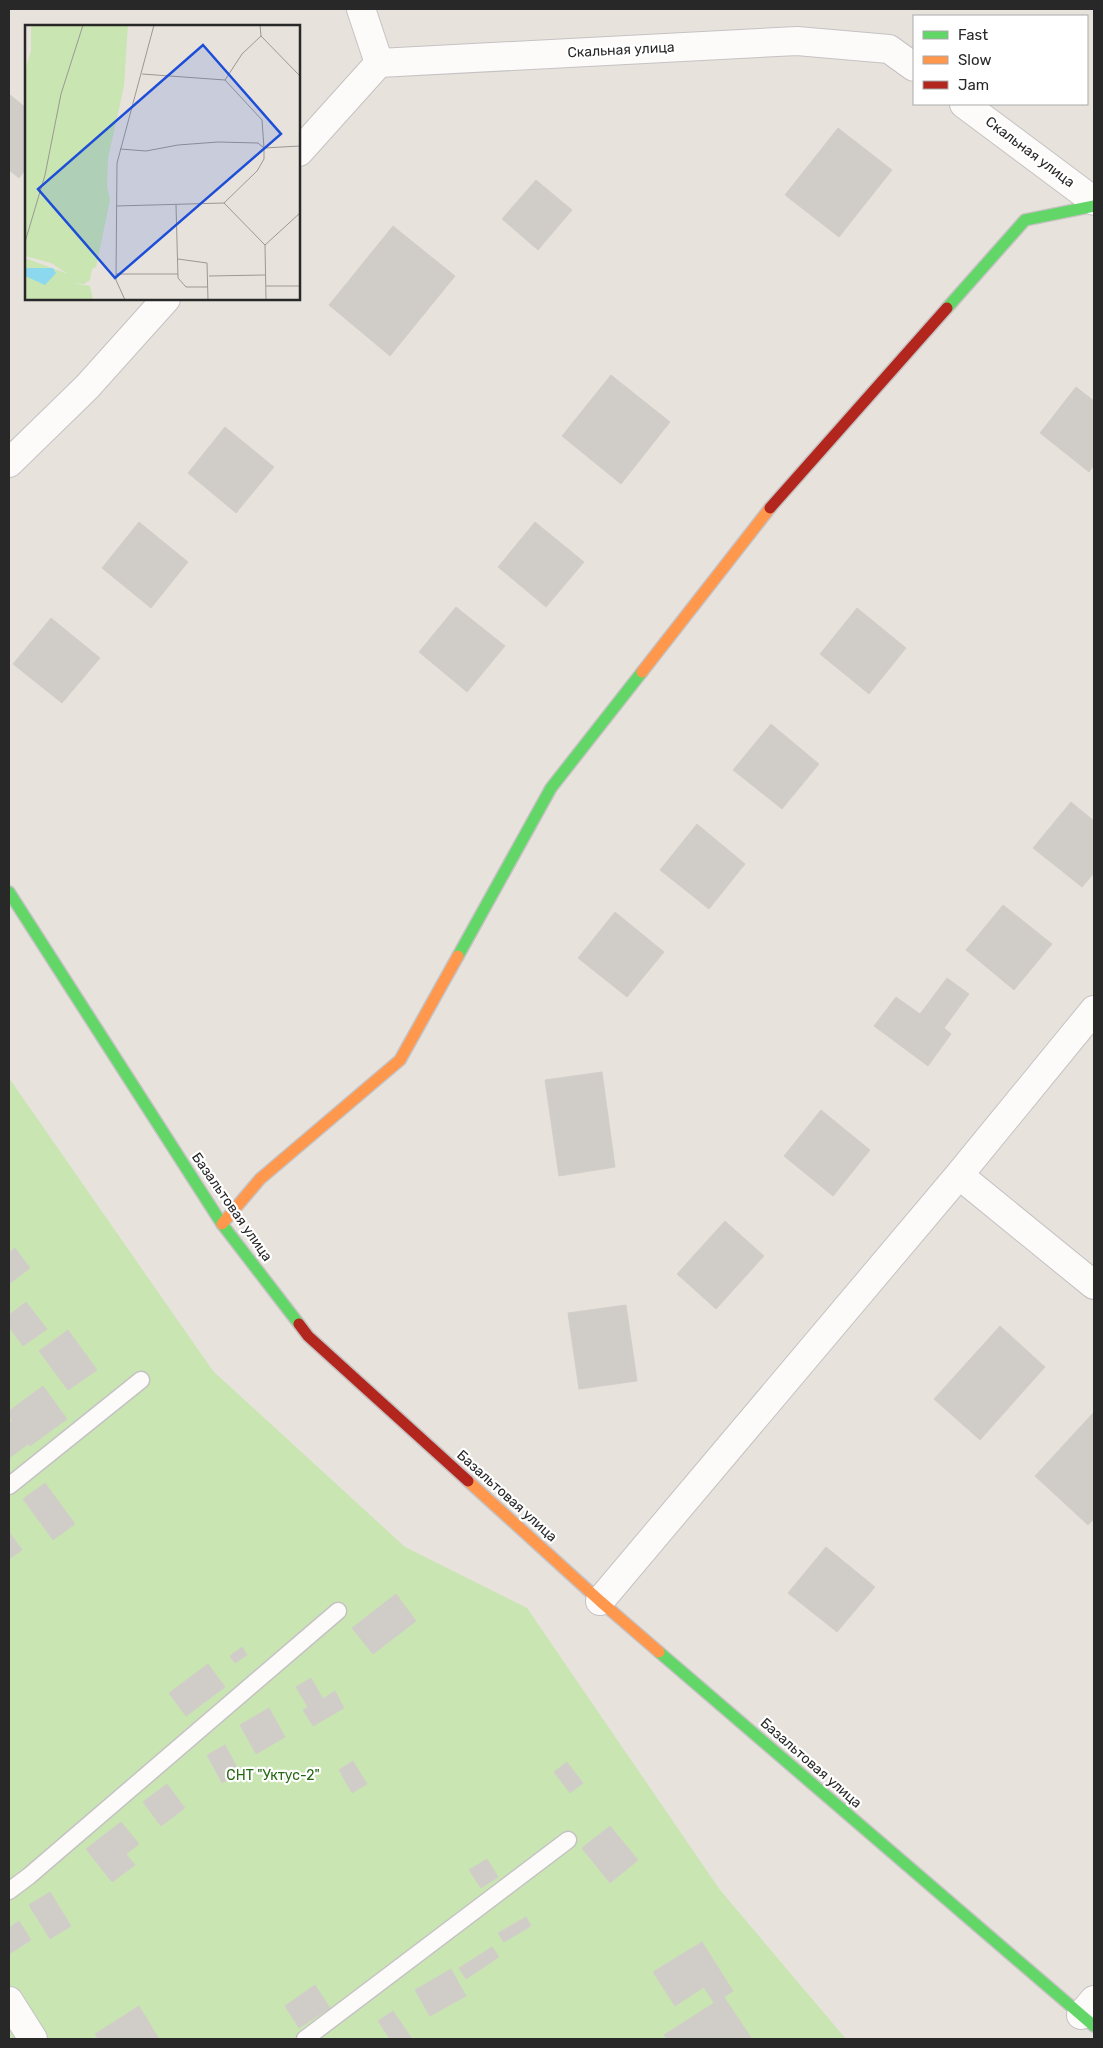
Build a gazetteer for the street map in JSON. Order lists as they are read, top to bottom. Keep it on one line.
{"streets":{"street":["Скальная улица","Базальтовая улица"]},"parks":["СНТ \"Уктус-2\""],"legend":["Fast","Slow","Jam"]}
